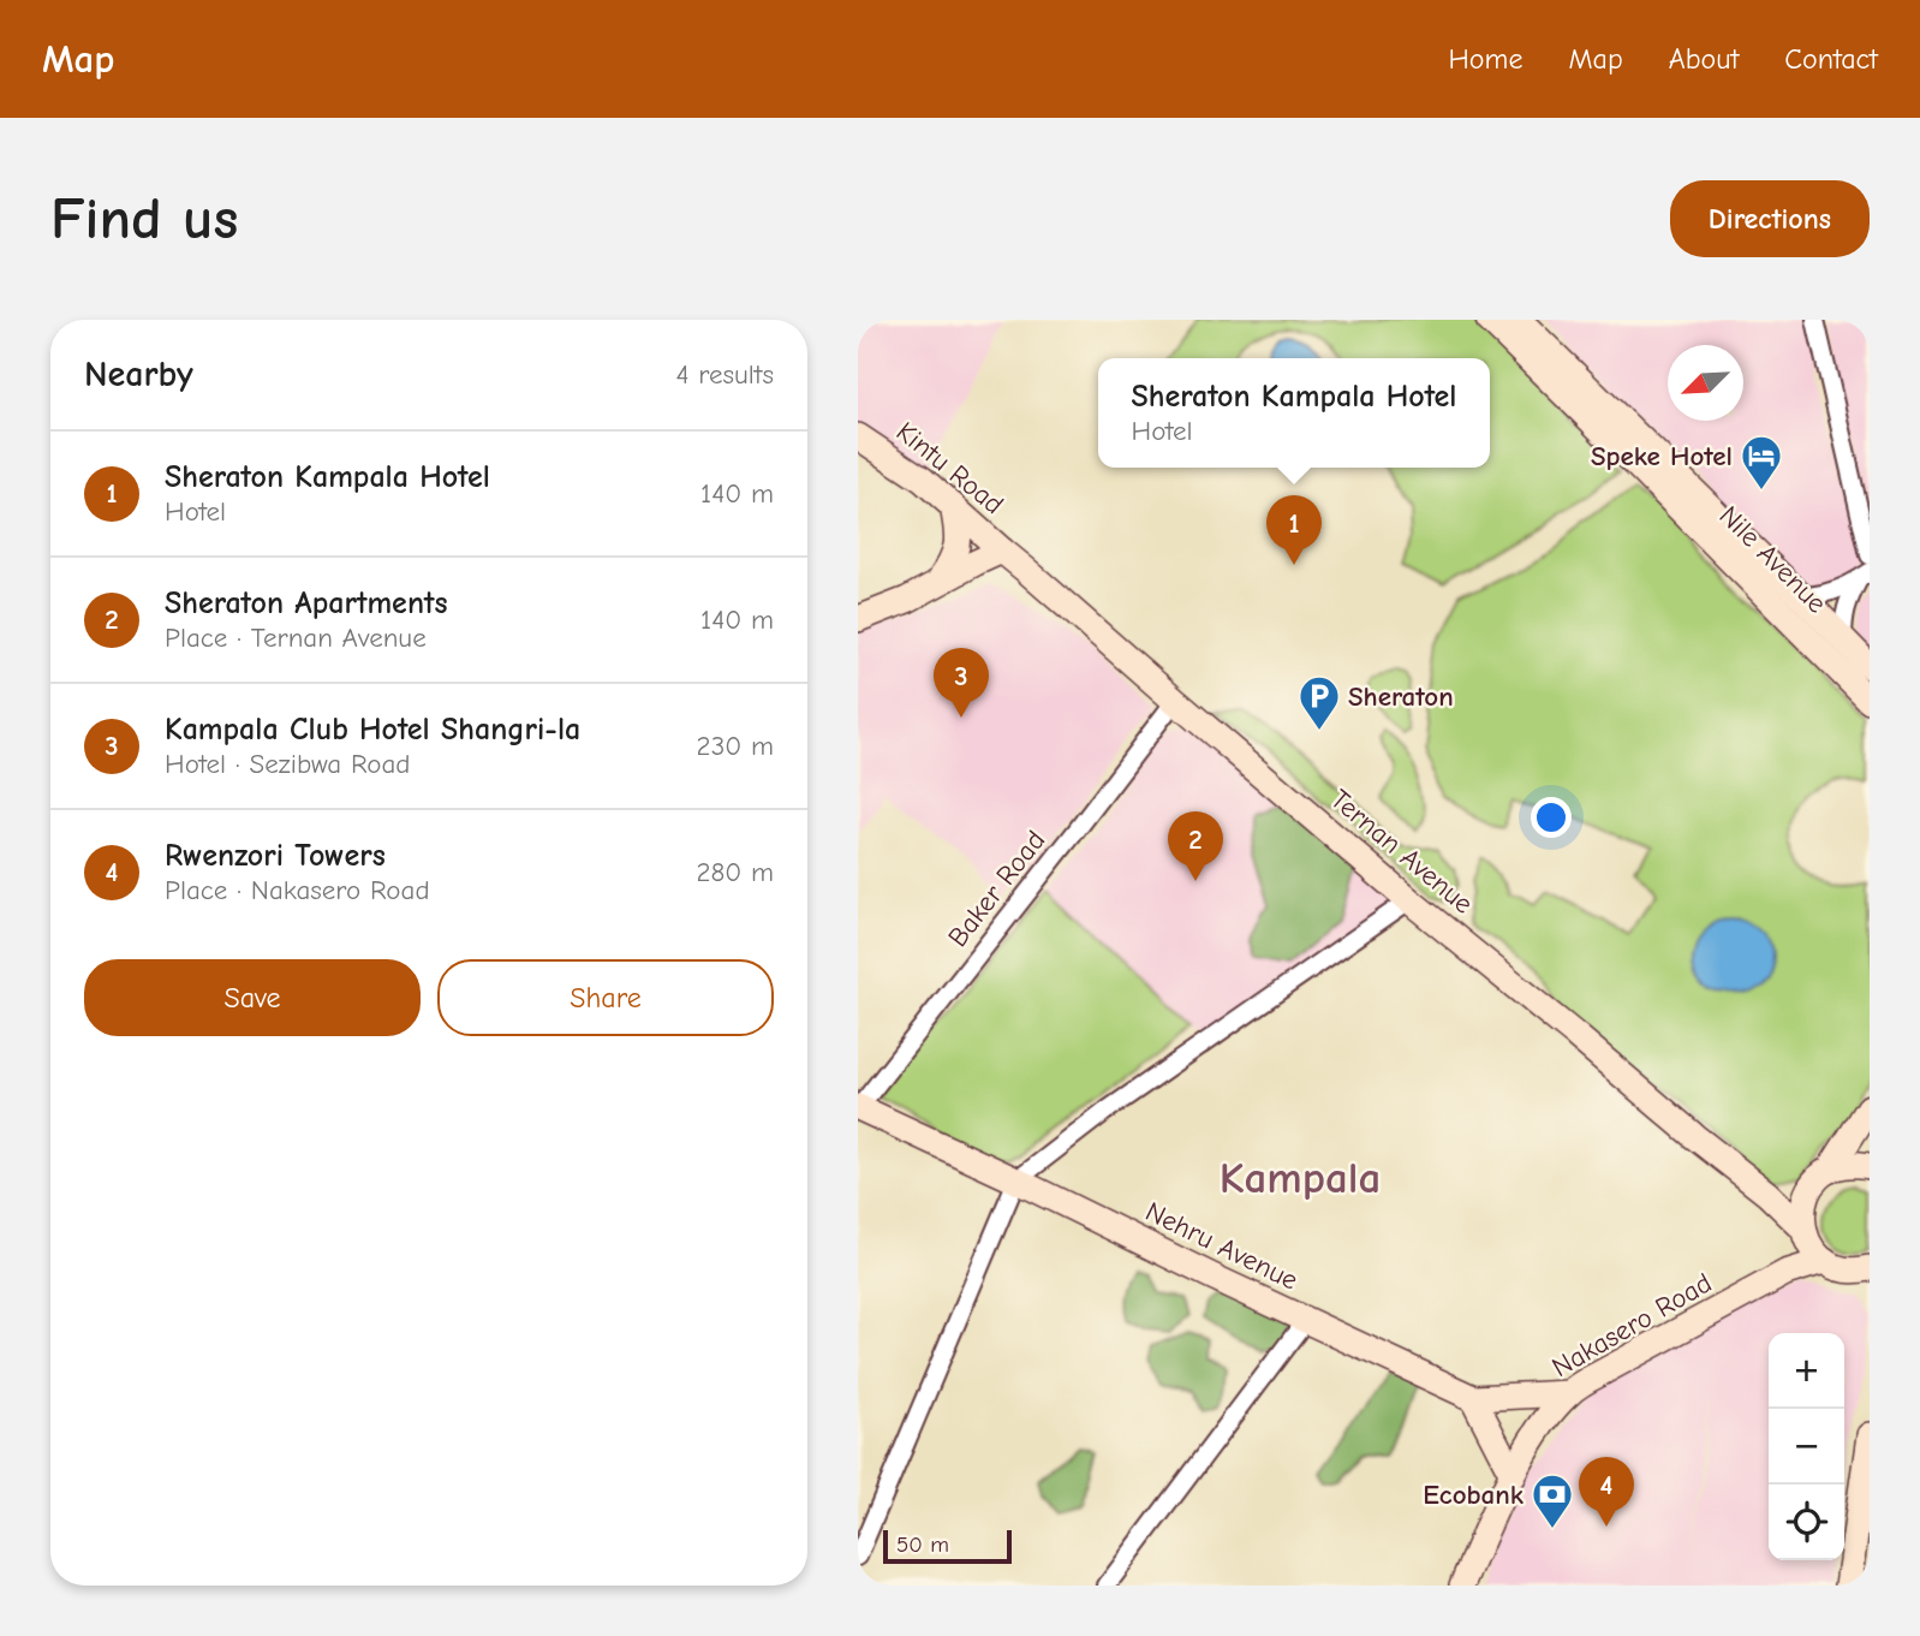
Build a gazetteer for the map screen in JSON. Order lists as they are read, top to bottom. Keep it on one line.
{"streets":{"street":["Kintu Road","Nile Avenue","Ternan Avenue","Baker Road","Nehru Avenue","Nakasero Road"]},"crossings":[["Kintu Road","Ternan Avenue"],["Ternan Avenue","Baker Road"],["Ternan Avenue","Nakasero Road"],["Baker Road","Nehru Avenue"],["Nehru Avenue","Nakasero Road"]],"districts":["Kampala"],"places":{"hotel":["Speke Hotel"],"parking":["Sheraton"],"bank":["Ecobank"]},"scale_bar":"50 m","north":"bottom left","page":{"header":"Map","nav":["Home","Map","About","Contact"],"buttons":["Directions",["Save","Share"]],"title":"Find us","heading":["Nearby","4 results"],"popup":["Sheraton Kampala Hotel","Hotel"],"list":[{"mark":"1","name":"Sheraton Kampala Hotel","note":"Hotel","value":"140 m"},{"mark":"2","name":"Sheraton Apartments","note":"Place · Ternan Avenue","value":"140 m"},{"mark":"3","name":"Kampala Club Hotel Shangri-la","note":"Hotel · Sezibwa Road","value":"230 m"},{"mark":"4","name":"Rwenzori Towers","note":"Place · Nakasero Road","value":"280 m"}],"pins":["1","3","2","4"],"map_buttons":["+","−"],"scale":"50 m"}}
